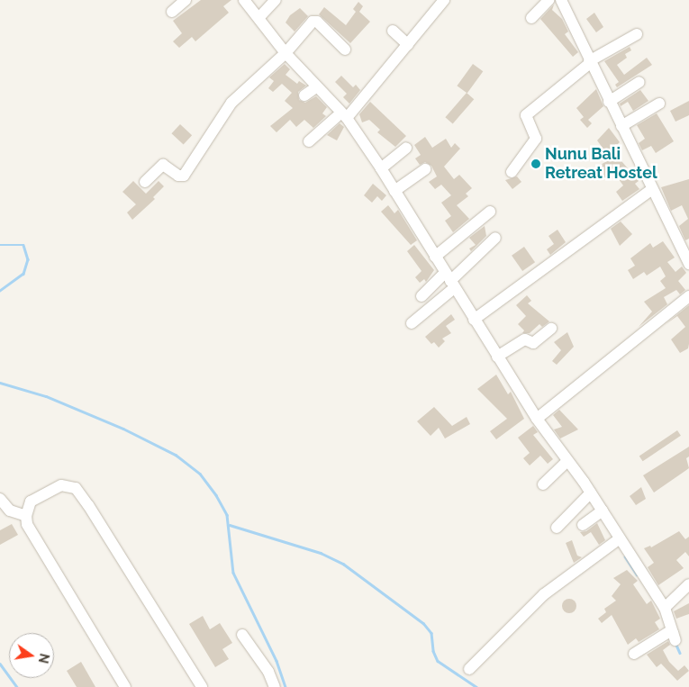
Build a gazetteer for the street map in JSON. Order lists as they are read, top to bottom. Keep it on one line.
{"places":["Nunu Bali Retreat Hostel"],"north":"right"}
